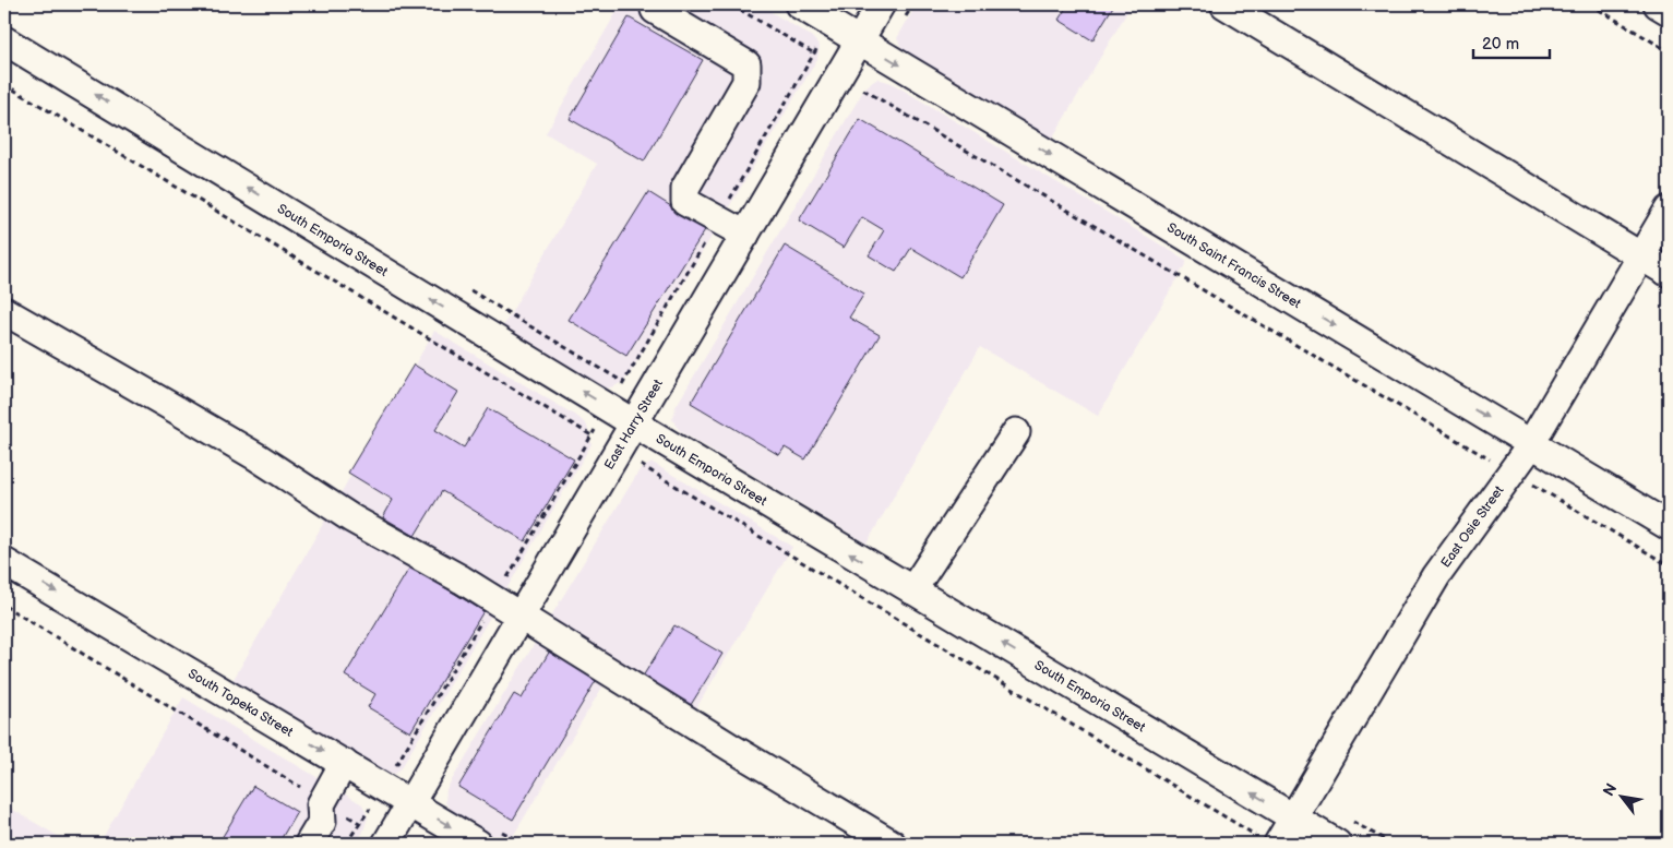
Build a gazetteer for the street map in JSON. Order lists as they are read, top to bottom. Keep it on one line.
{"streets":{"street":["South Emporia Street","South Saint Francis Street","East Harry Street","East Osie Street","South Topeka Street"]},"crossings":[["South Emporia Street","East Harry Street"],["South Emporia Street","East Osie Street"],["South Saint Francis Street","East Harry Street"],["South Saint Francis Street","East Osie Street"],["East Harry Street","South Topeka Street"]],"scale_bar":"20 m","north":"top left"}
